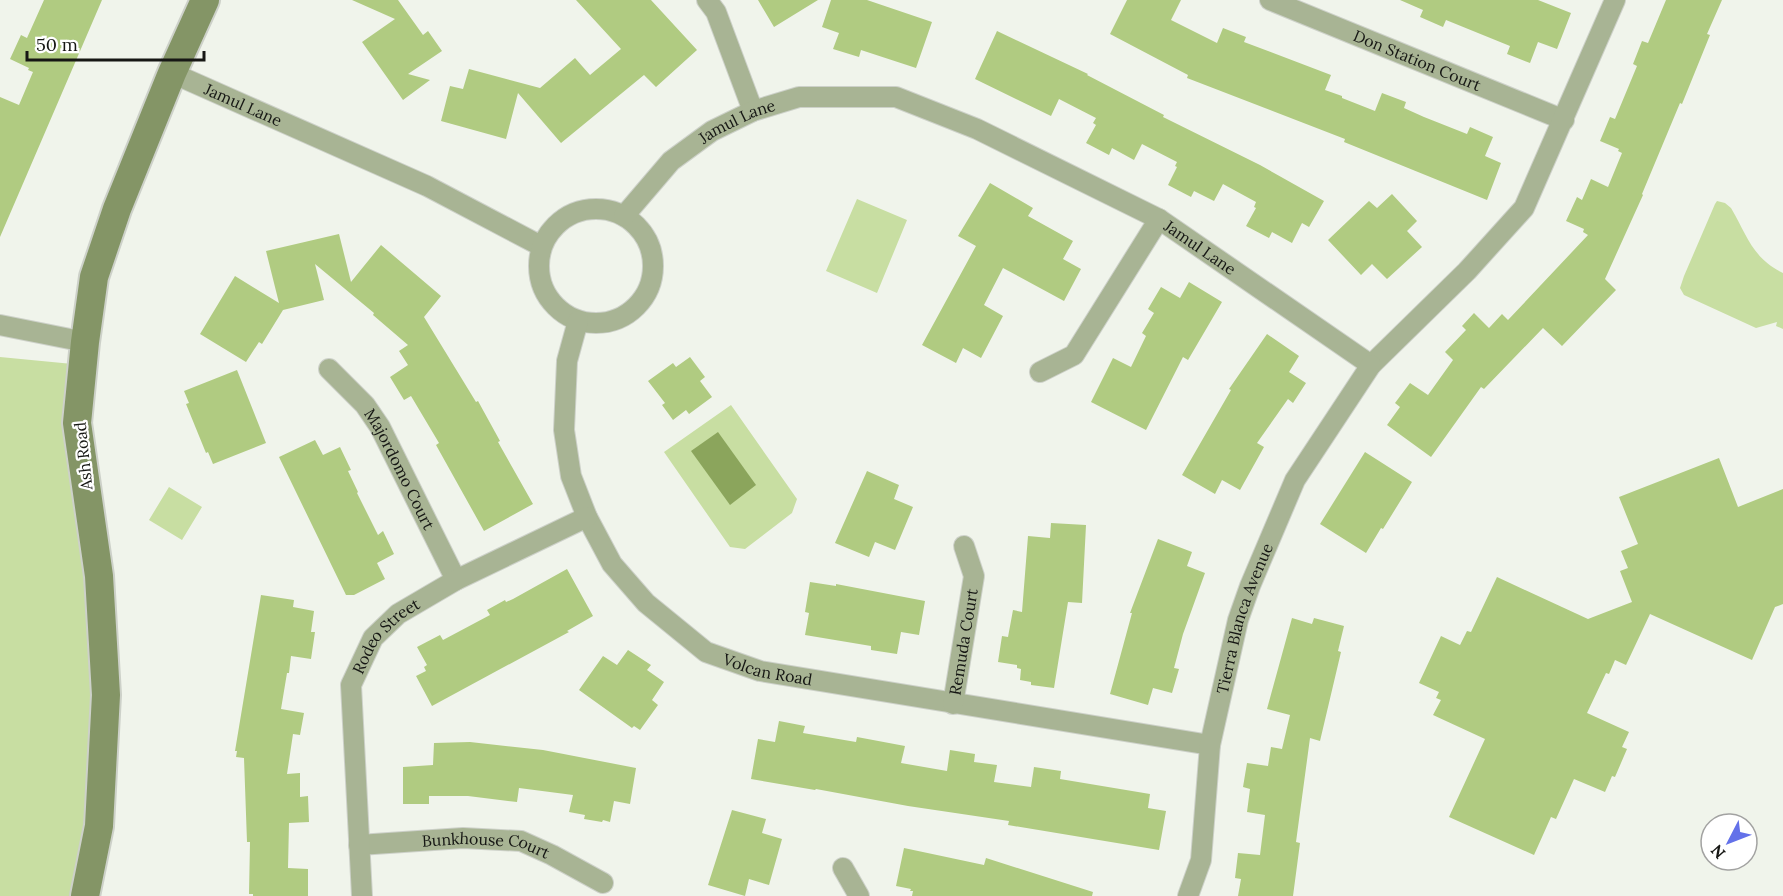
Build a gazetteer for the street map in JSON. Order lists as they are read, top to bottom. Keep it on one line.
{"streets":{"main road":["Ash Road"],"street":["Don Station Court","Jamul Lane","Majordomo Court","Tierra Blanca Avenue","Rodeo Street","Remuda Court","Volcan Road","Bunkhouse Court"]},"crossings":[["Jamul Lane","Ash Road"],["Jamul Lane","Tierra Blanca Avenue"],["Jamul Lane","Volcan Road"],["Majordomo Court","Rodeo Street"],["Tierra Blanca Avenue","Volcan Road"],["Rodeo Street","Volcan Road"],["Rodeo Street","Bunkhouse Court"],["Remuda Court","Volcan Road"]],"scale_bar":"50 m","north":"bottom left"}
